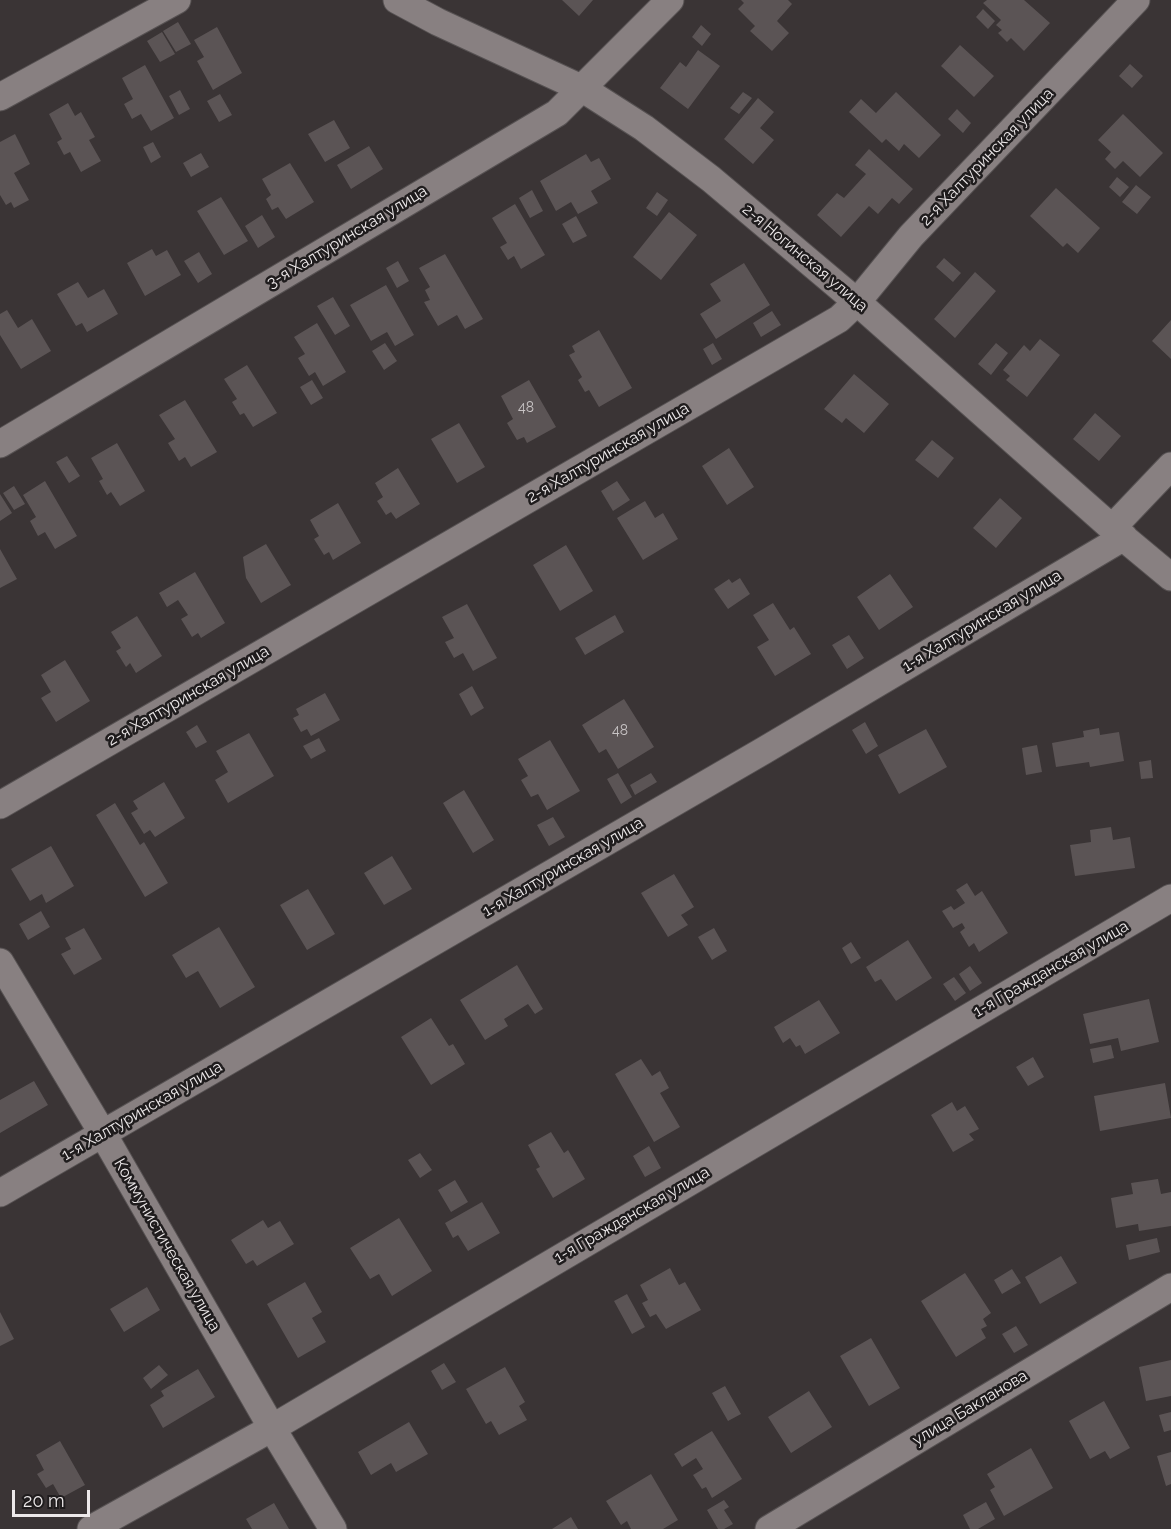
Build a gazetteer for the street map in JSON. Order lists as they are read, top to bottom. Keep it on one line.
{"streets":{"street":["2-я Халтуринская улица","3-я Халтуринская улица","2-я Ногинская улица","1-я Халтуринская улица","1-я Гражданская улица","Коммунистическая улица","улица Бакланова"]},"crossings":[["2-я Халтуринская улица","2-я Ногинская улица"],["3-я Халтуринская улица","2-я Ногинская улица"],["2-я Ногинская улица","1-я Халтуринская улица"],["1-я Халтуринская улица","Коммунистическая улица"],["1-я Гражданская улица","Коммунистическая улица"]],"house_numbers":["48","48"],"scale_bar":"20 m"}
